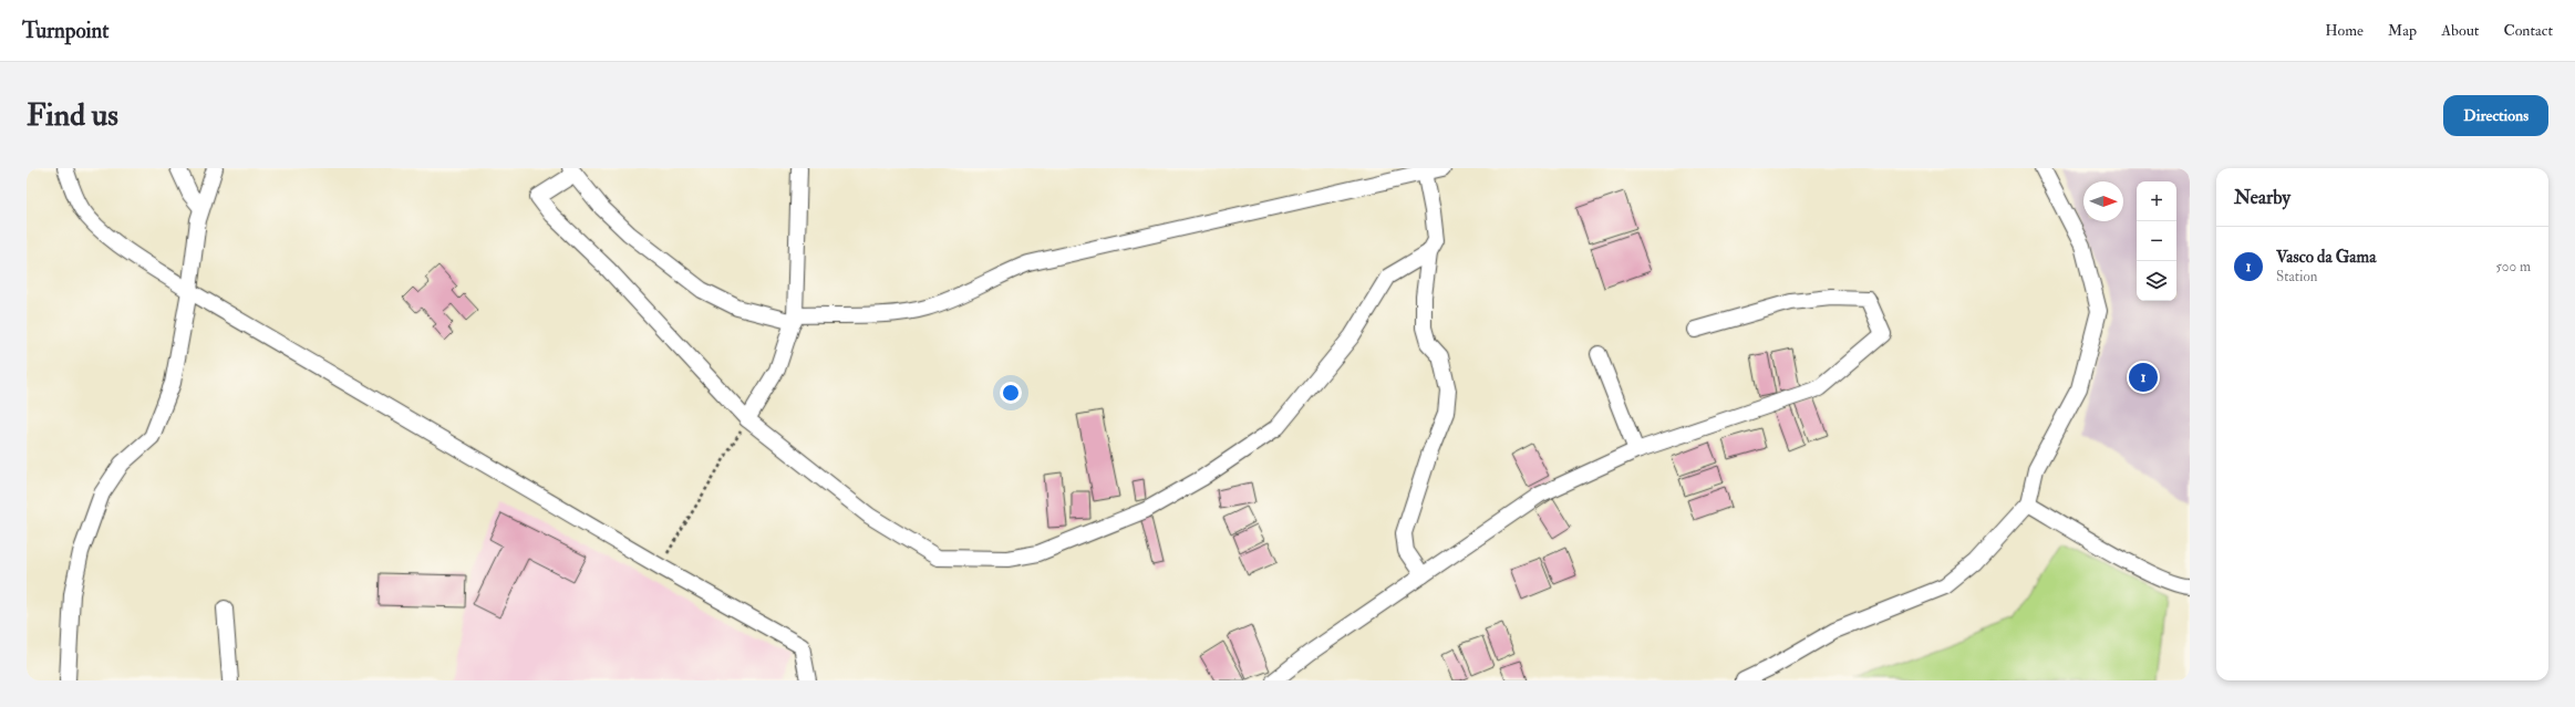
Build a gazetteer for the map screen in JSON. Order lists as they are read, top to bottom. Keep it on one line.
{"north":"right","page":{"header":"Turnpoint","nav":["Home","Map","About","Contact"],"buttons":"Directions","title":"Find us","heading":"Nearby","map_buttons":["+","−"],"list":[{"mark":"1","name":"Vasco da Gama","note":"Station","value":"500 m"}],"pins":"1"}}
